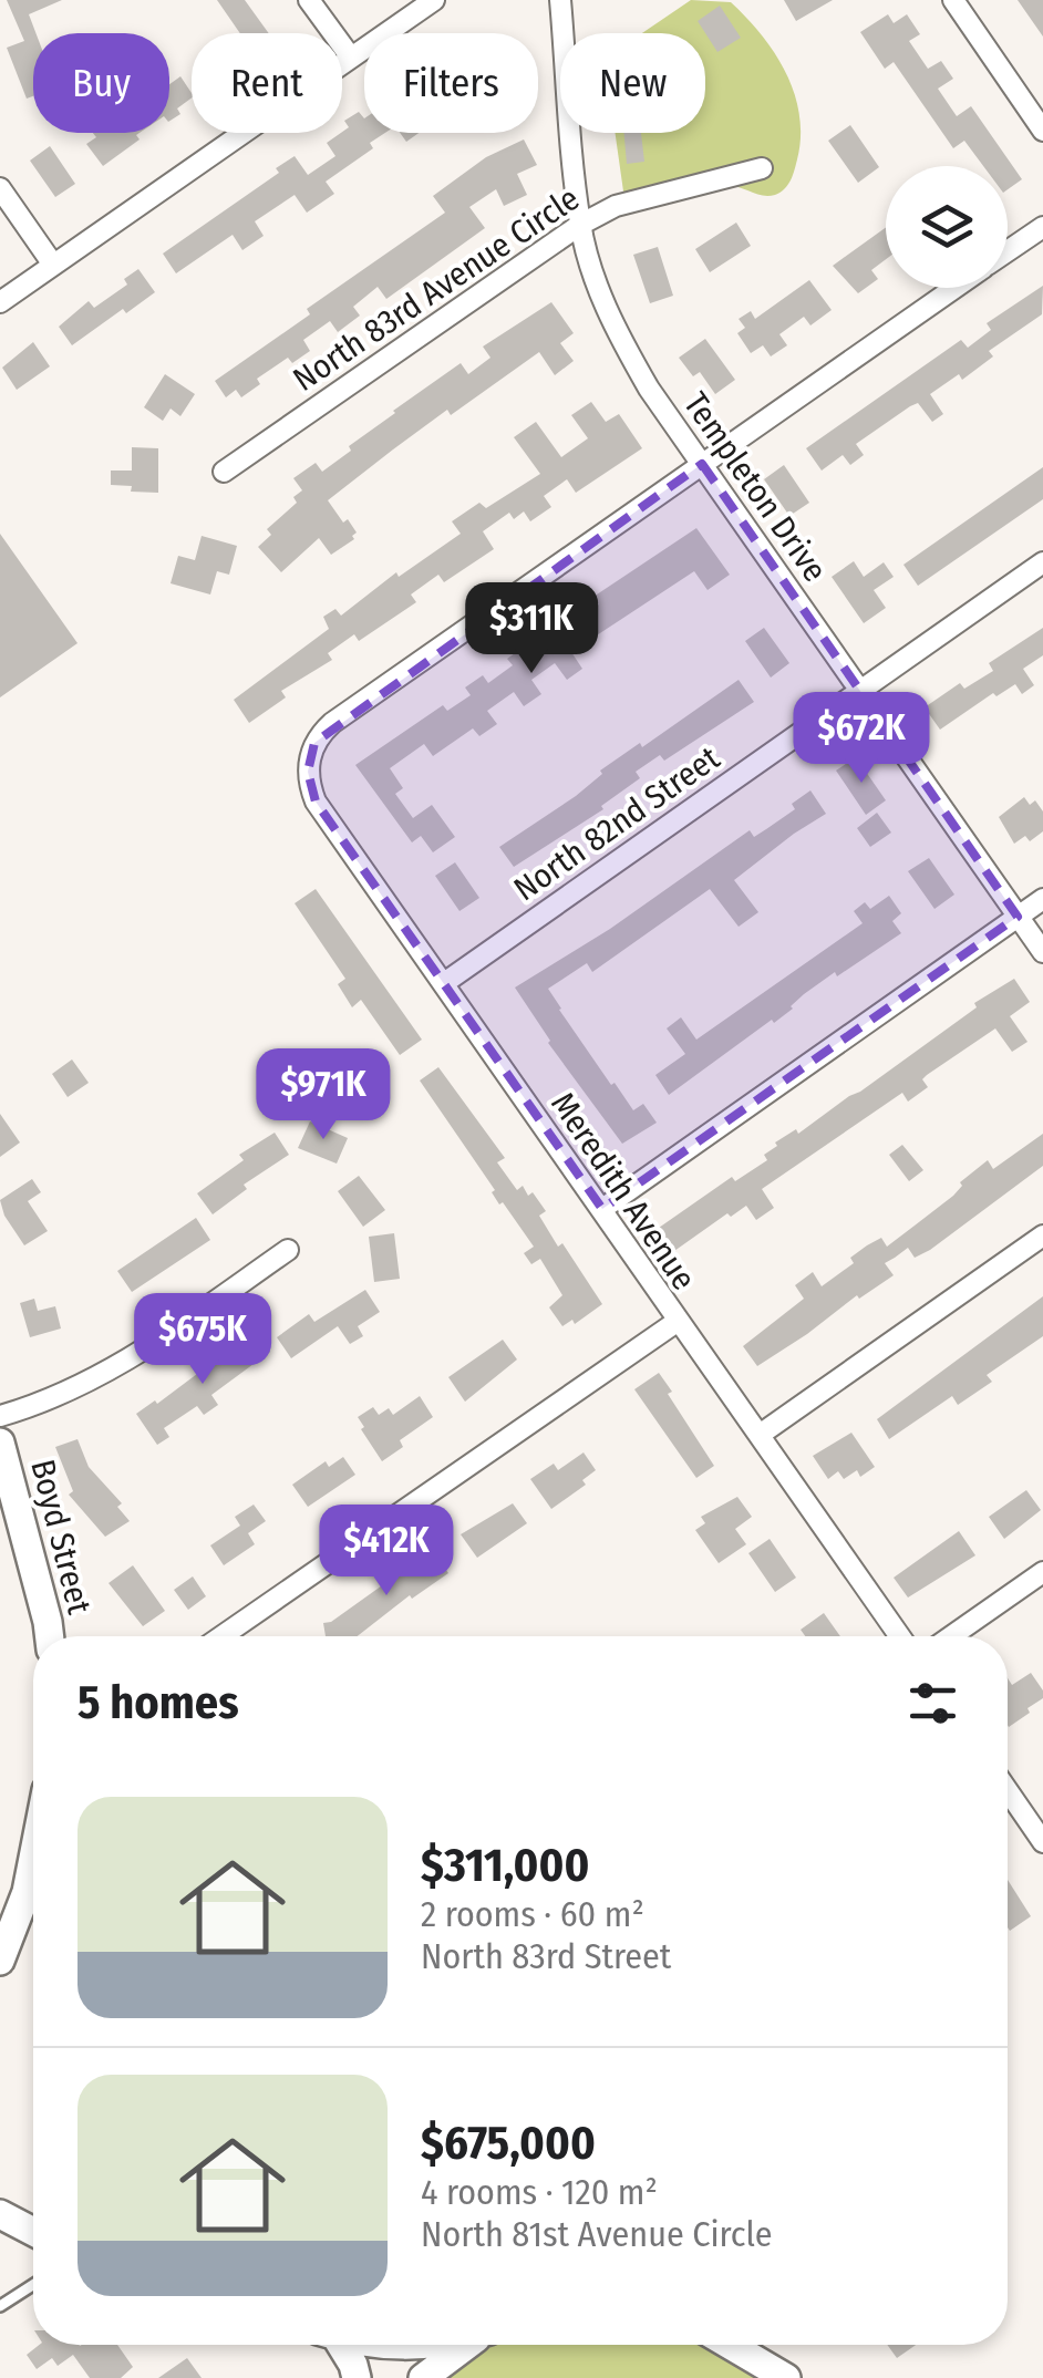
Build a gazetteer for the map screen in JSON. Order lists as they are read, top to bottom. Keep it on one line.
{"streets":{"street":["North 83rd Avenue Circle","Templeton Drive","North 82nd Street","Meredith Avenue","Boyd Street"]},"crossings":[["North 83rd Avenue Circle","Templeton Drive"],["Templeton Drive","North 82nd Street"],["Templeton Drive","Meredith Avenue"],["North 82nd Street","Meredith Avenue"]],"page":{"chip":["Buy","Rent","Filters","New"],"price":["$311K","$672K","$971K","$675K","$412K"],"heading":"5 homes","list":[{"name":"$311,000","note":"2 rooms · 60 m² · North 83rd Street"},{"name":"$675,000","note":"4 rooms · 120 m² · North 81st Avenue Circle"}]}}
